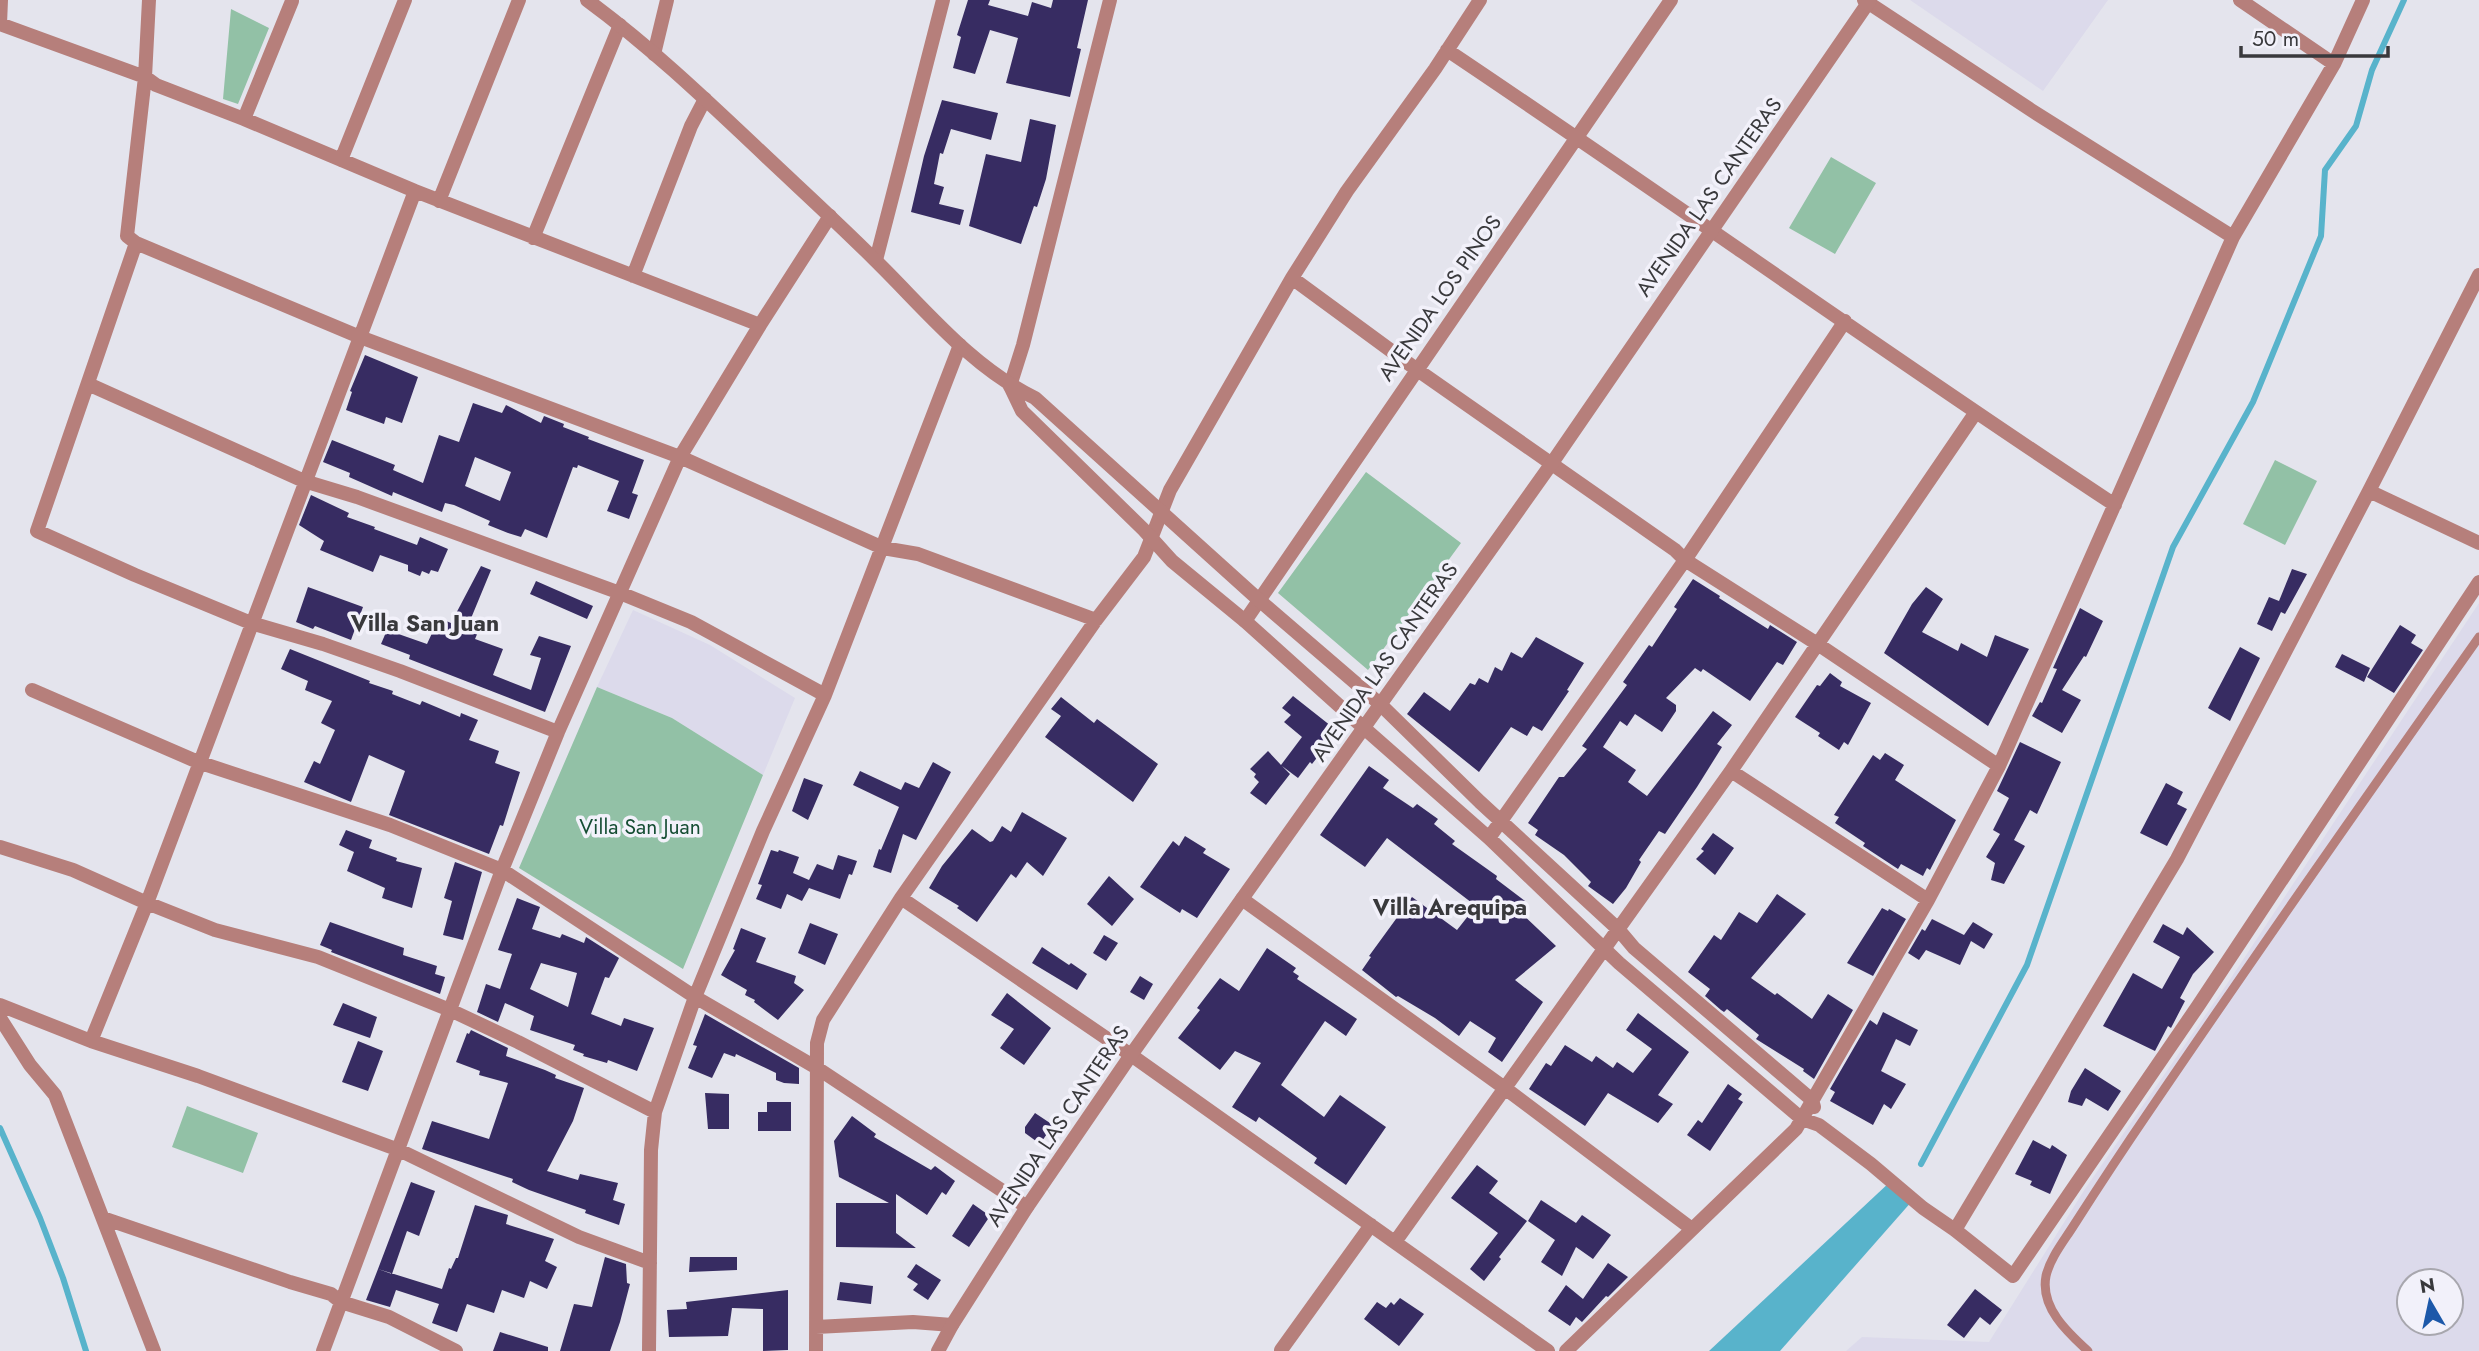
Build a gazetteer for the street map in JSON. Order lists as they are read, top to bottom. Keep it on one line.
{"streets":{"street":["AVENIDA LAS CANTERAS","AVENIDA LOS PINOS"]},"districts":["Villa San Juan","Villa Arequipa"],"parks":["Villa San Juan"],"scale_bar":"50 m","north":"top"}
